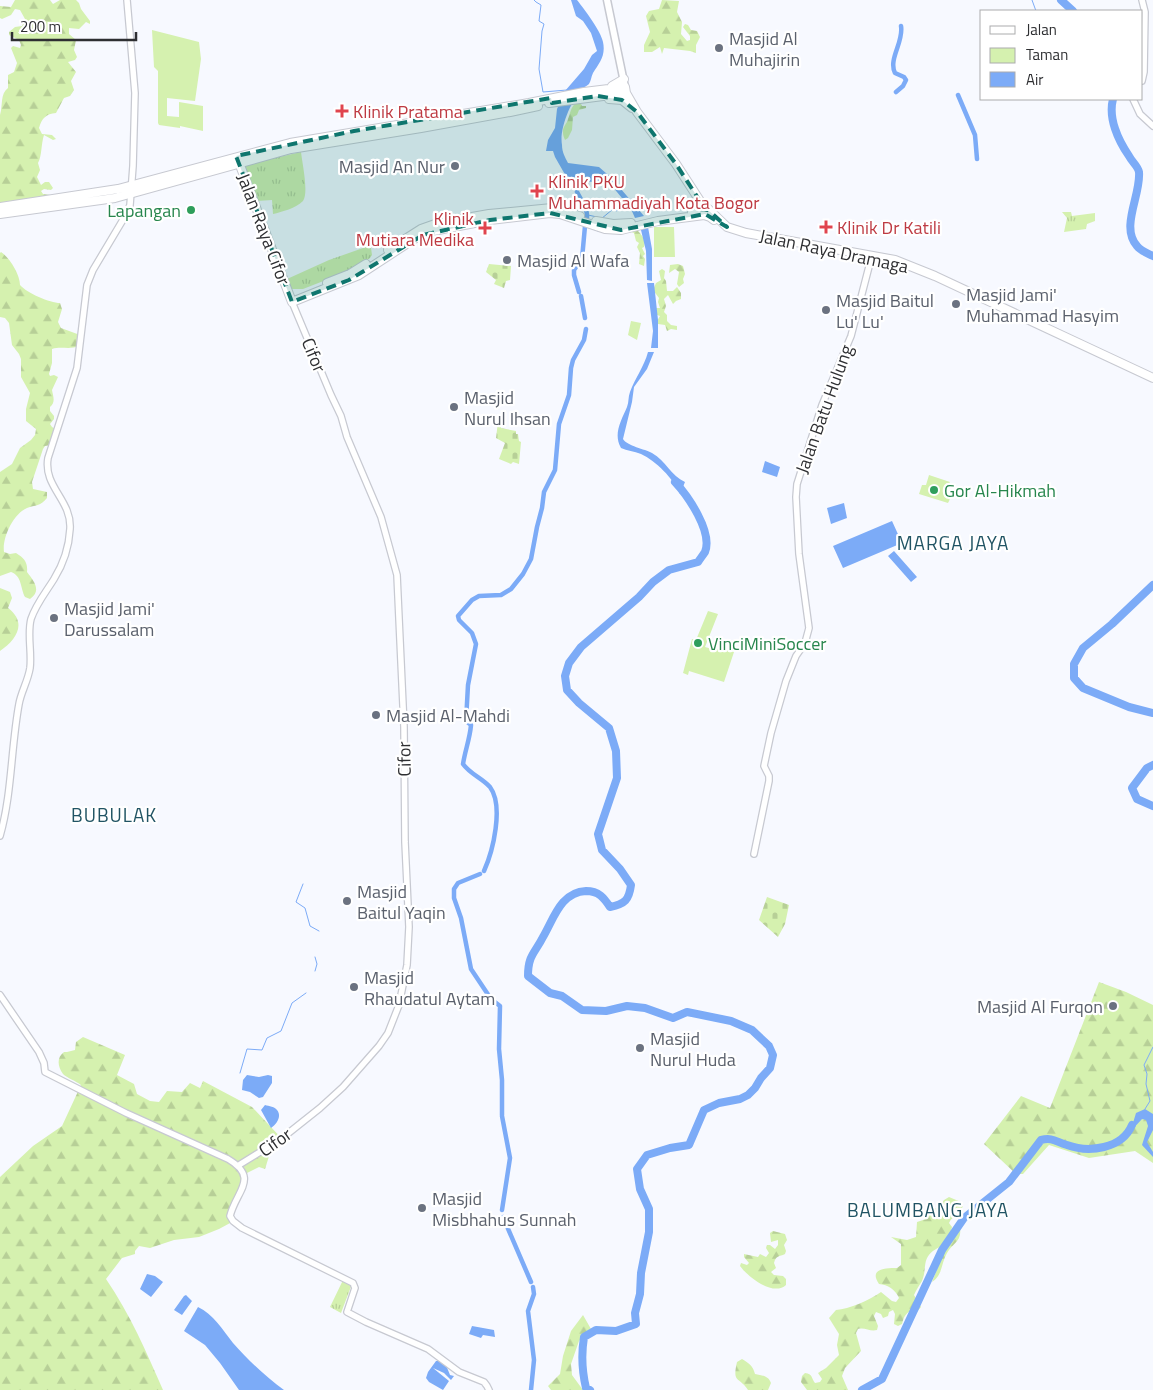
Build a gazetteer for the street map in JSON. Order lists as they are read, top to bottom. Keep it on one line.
{"streets":{"highway":["Jalan Raya Cifor","Jalan Raya Dramaga"],"street":["Cifor","Jalan Batu Hulung"]},"crossings":[["Jalan Raya Cifor","Cifor"],["Jalan Raya Dramaga","Jalan Batu Hulung"]],"districts":["MARGA JAYA","BUBULAK","BALUMBANG JAYA"],"places":{"other":["Masjid Al Muhajirin","Masjid An Nur","Lapangan","Masjid Al Wafa","Masjid Jami' Muhammad Hasyim","Masjid Baitul Lu' Lu'","Masjid Nurul Ihsan","Gor Al-Hikmah","Masjid Jami' Darussalam","VinciMiniSoccer","Masjid Al-Mahdi","Masjid Baitul Yaqin","Masjid Rhaudatul Aytam","Masjid Al Furqon","Masjid Nurul Huda","Masjid Misbhahus Sunnah"],"health":["Klinik Pratama","Klinik PKU Muhammadiyah Kota Bogor","Klinik Dr Katili","Klinik Mutiara Medika"]},"legend":["Jalan","Taman","Air"],"scale_bar":"200 m"}
